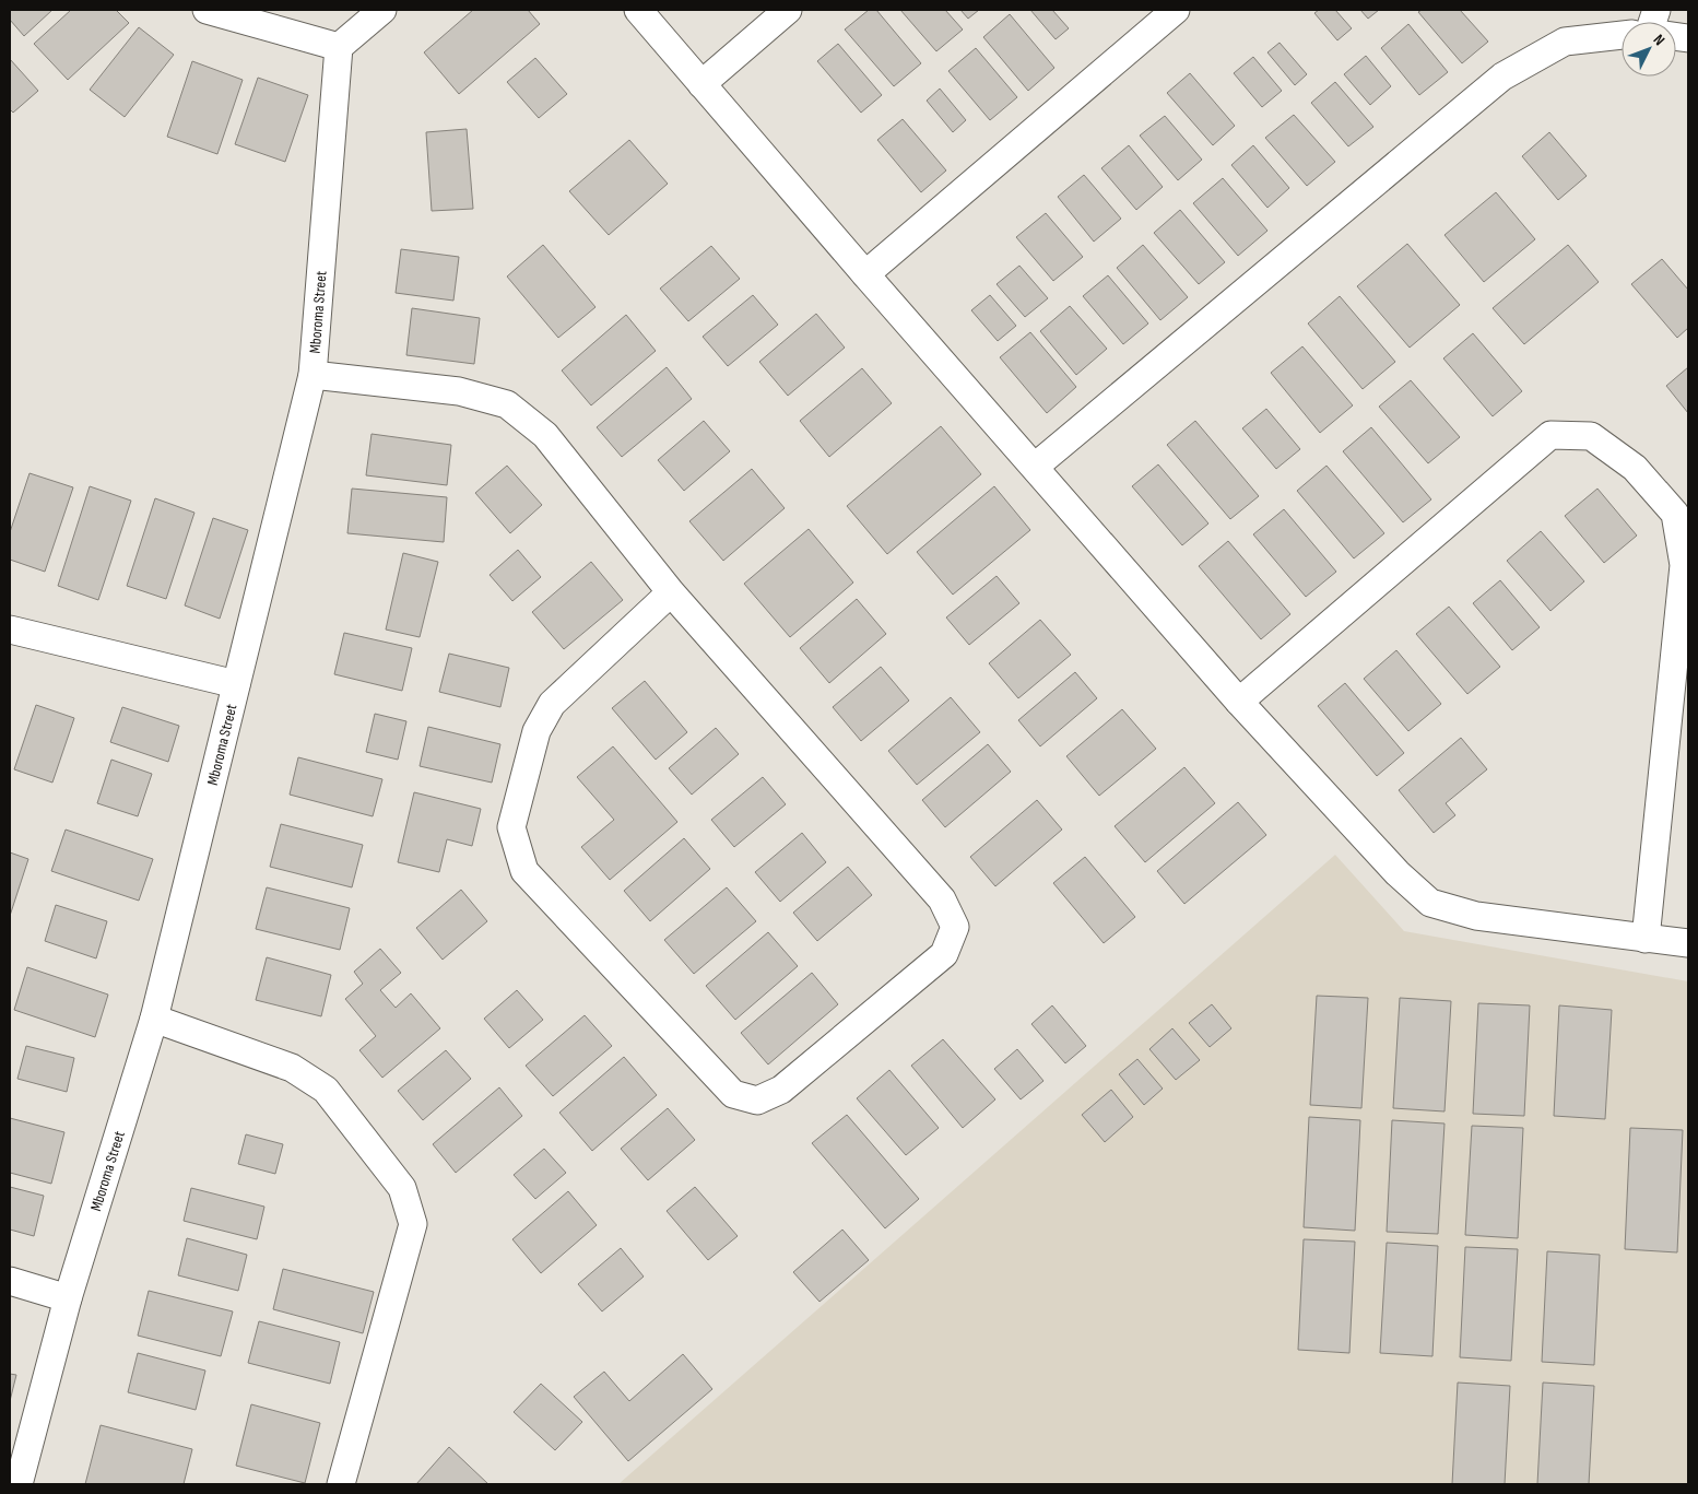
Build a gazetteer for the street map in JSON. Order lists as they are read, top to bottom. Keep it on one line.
{"streets":{"street":["Mboroma Street"]},"north":"top right"}
